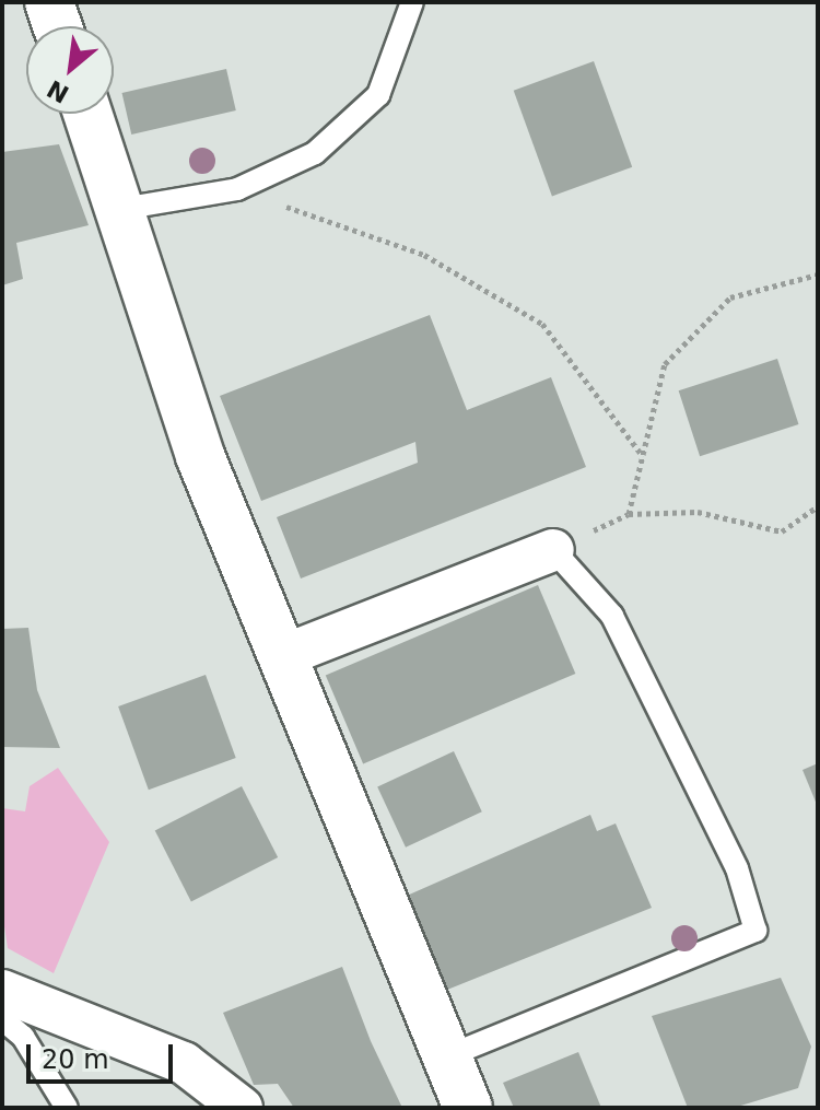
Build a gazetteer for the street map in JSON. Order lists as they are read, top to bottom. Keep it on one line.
{"scale_bar":"20 m","north":"bottom left"}
